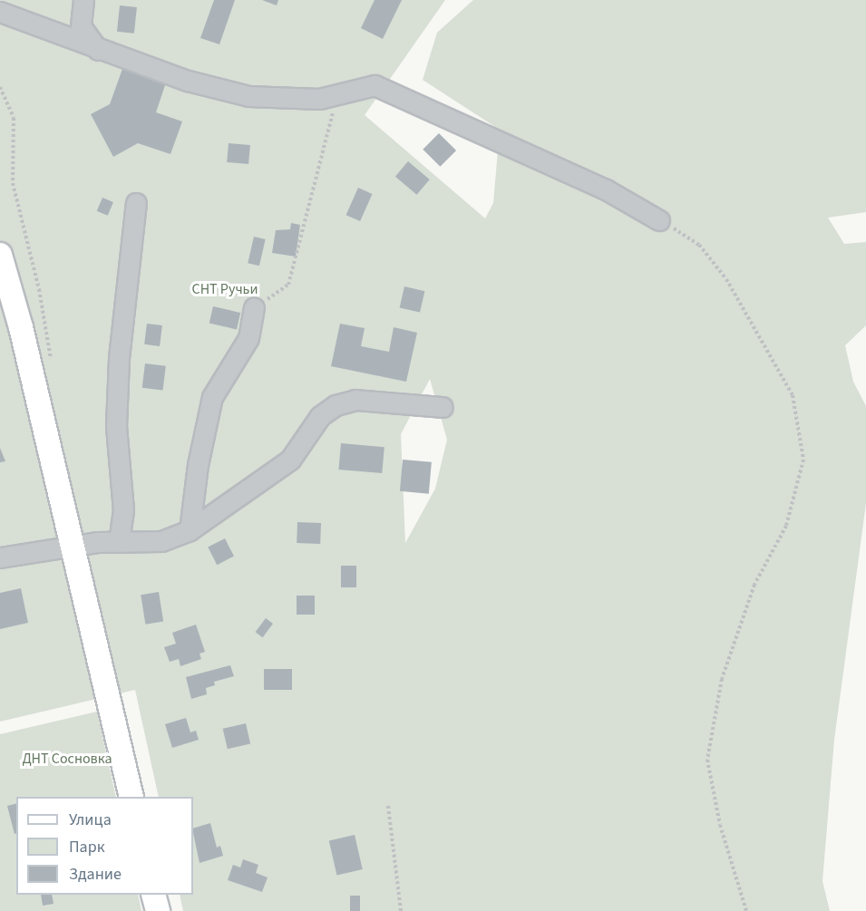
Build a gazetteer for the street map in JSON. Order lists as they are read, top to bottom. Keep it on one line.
{"parks":["СНТ Ручьи","ДНТ Сосновка"],"legend":["Улица","Парк","Здание"]}
